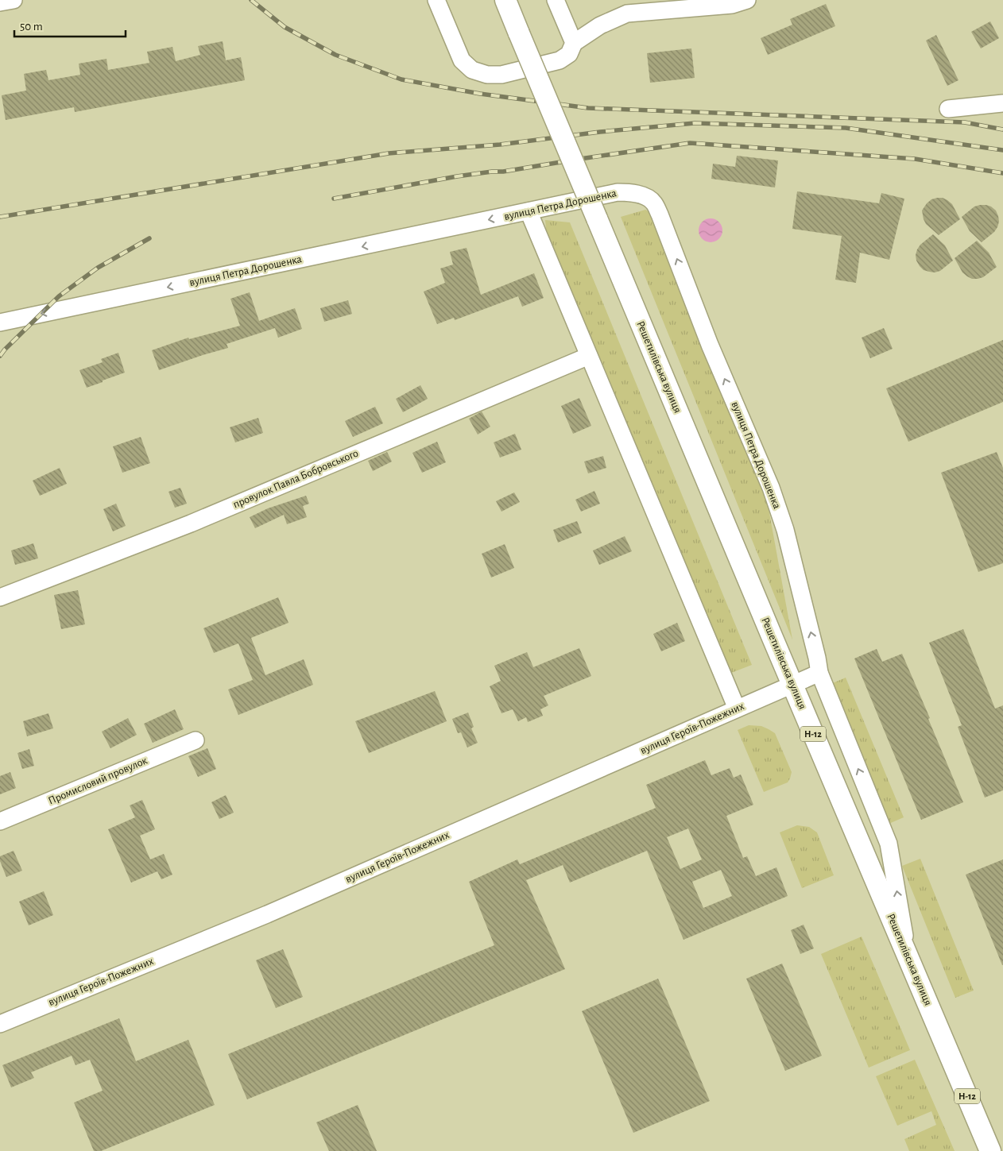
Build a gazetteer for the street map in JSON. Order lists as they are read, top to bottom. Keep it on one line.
{"streets":{"main road":["Решетилівська вулиця","Н-12"],"street":["вулиця Петра Дорошенка","провулок Павла Бобровського","вулиця Героїв-Пожежних","Промисловий провулок"]},"crossings":[["вулиця Петра Дорошенка","Решетилівська вулиця"],["вулиця Петра Дорошенка","вулиця Героїв-Пожежних"],["Решетилівська вулиця","вулиця Героїв-Пожежних"]],"scale_bar":"50 m"}
